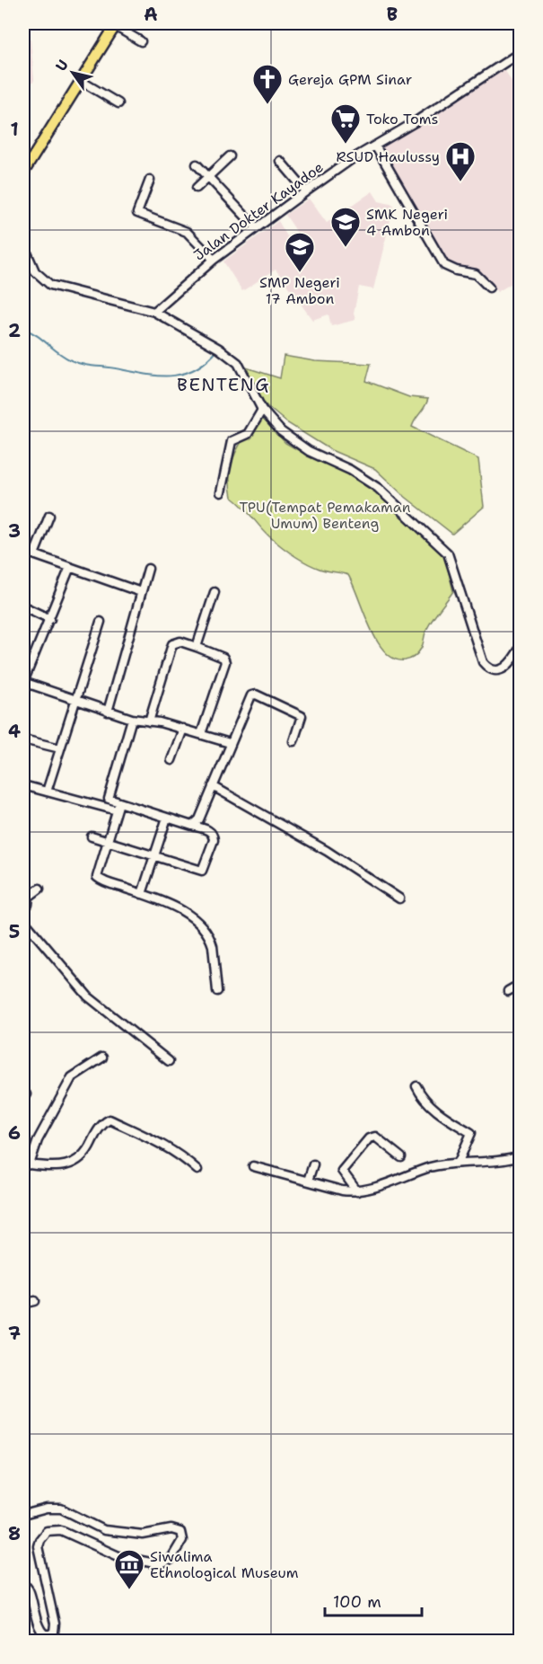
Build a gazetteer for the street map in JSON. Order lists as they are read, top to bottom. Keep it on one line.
{"streets":{"street":["Jalan Dokter Kayadoe"]},"districts":["BENTENG"],"parks":["TPU(Tempat Pemakaman Umum) Benteng"],"places":{"church":["Gereja GPM Sinar"],"supermarket":["Toko Toms"],"hospital":["RSUD Haulussy"],"school or university":["SMK Negeri 4 Ambon","SMP Negeri 17 Ambon"],"museum":["Siwalima Ethnological Museum"]},"scale_bar":"100 m","north":"top left","grid":{"columns":["A","B"],"rows":["1","2","3","4","5","6","7","8"]}}
